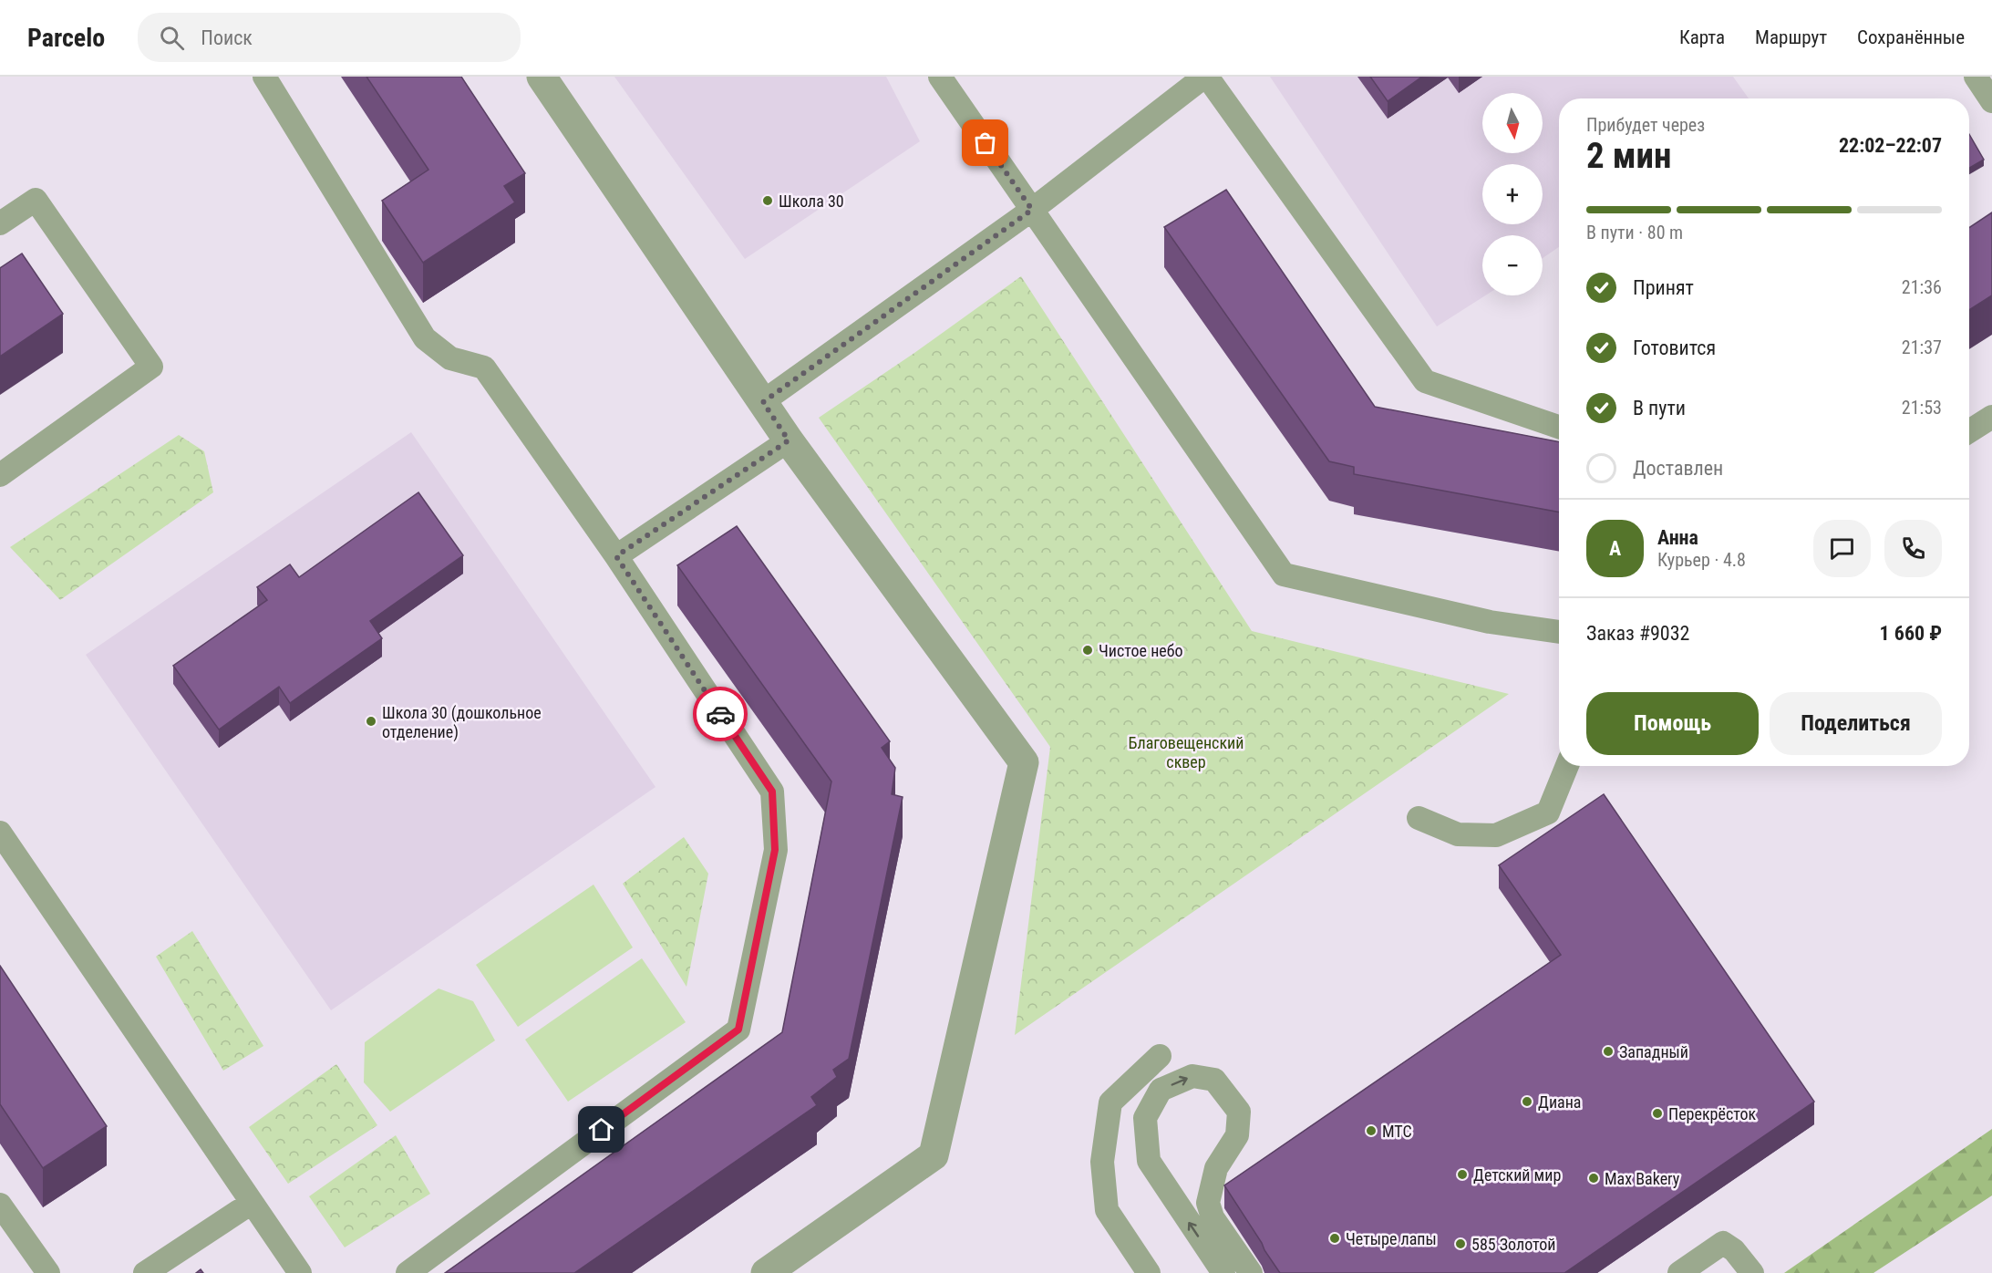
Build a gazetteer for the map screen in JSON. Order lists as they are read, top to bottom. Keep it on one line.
{"parks":["Благовещенский сквер"],"places":["Школа 30","Чистое небо","Школа 30 (дошкольное отделение)","Западный","Диана","Перекрёсток","МТС","Детский мир","Max Bakery","Четыре лапы","585 Золотой"],"north":"bottom","page":{"header":"Parcelo","search":"Поиск","nav":["Карта","Маршрут","Сохранённые"],"map_buttons":["+","−"],"heading":["2 мин","Прибудет через","22:02–22:07"],"panel":["Анна","Курьер · 4.8","Заказ #9032","1 660 ₽"],"bar":"В пути · 80 m","list":[["Принят","21:36"],["Готовится","21:37"],["В пути","21:53"],"Доставлен"],"round":"А","buttons":["Помощь","Поделиться"]}}
